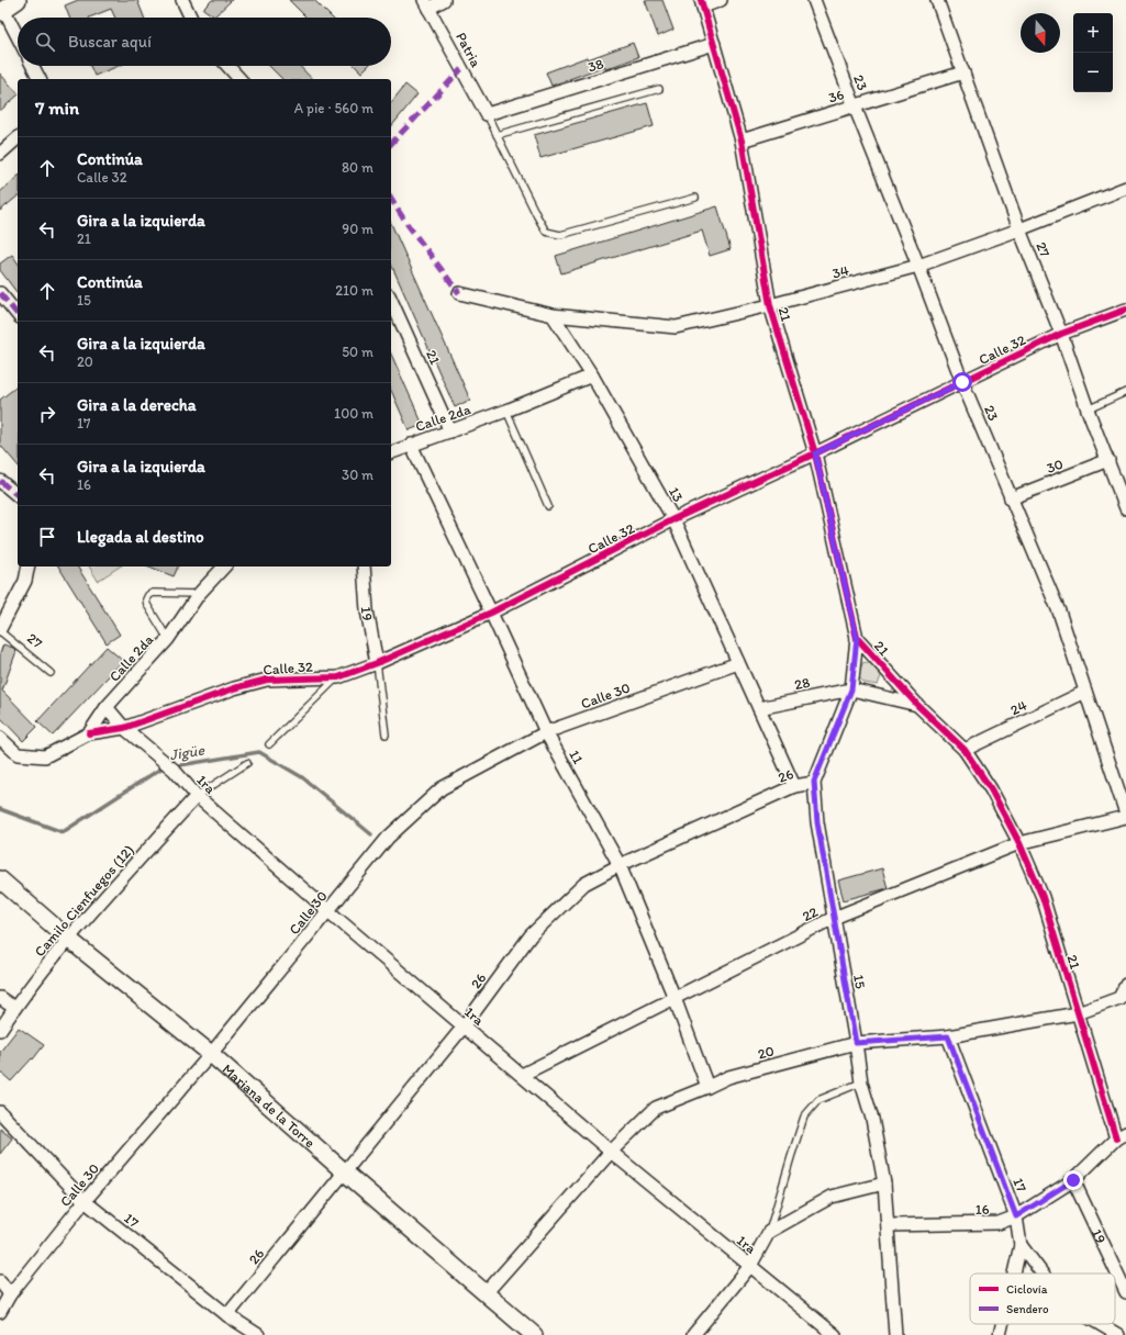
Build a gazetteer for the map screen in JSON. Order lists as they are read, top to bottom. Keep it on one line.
{"streets":{"street":["Patria","38","23","36","27","34","21","Calle 32","Calle 2da","30","13","19","28","Calle 30","24","11","26","1ra","Camilo Cienfuegos (12)","22","15","20","Mariana de la Torre","17","16"]},"crossings":[["Patria","38"],["38","21"],["23","36"],["23","34"],["23","Calle 32"],["23","30"],["23","24"],["23","22"],["36","27"],["36","21"],["27","34"],["27","Calle 32"],["27","30"],["34","21"],["34","13"],["21","Calle 32"],["21","Calle 2da"],["21","24"],["21","22"],["21","15"],["21","20"],["21","16"],["Calle 32","Calle 2da"],["Calle 32","13"],["Calle 32","19"],["Calle 32","11"],["Calle 32","1ra"],["Calle 2da","11"],["Calle 2da","1ra"],["13","28"],["13","Calle 30"],["13","26"],["19","16"],["28","15"],["Calle 30","11"],["Calle 30","1ra"],["Calle 30","Mariana de la Torre"],["Calle 30","17"],["11","26"],["11","22"],["11","20"],["26","1ra"],["26","15"],["26","Mariana de la Torre"],["26","17"],["1ra","Camilo Cienfuegos (12)"],["1ra","22"],["1ra","20"],["Camilo Cienfuegos (12)","Mariana de la Torre"],["22","15"],["15","20"],["15","16"],["20","Mariana de la Torre"],["20","17"],["17","16"]],"water":["Jigüe"],"legend":["Ciclovía","Sendero"],"north":"bottom","page":{"map_buttons":["+","−"],"search":"Buscar aquí","heading":["7 min","A pie · 560 m"],"list":[["Continúa","Calle 32","80 m"],["Gira a la izquierda","21","90 m"],["Continúa","15","210 m"],["Gira a la izquierda","20","50 m"],["Gira a la derecha","17","100 m"],["Gira a la izquierda","16","30 m"],"Llegada al destino"]}}
